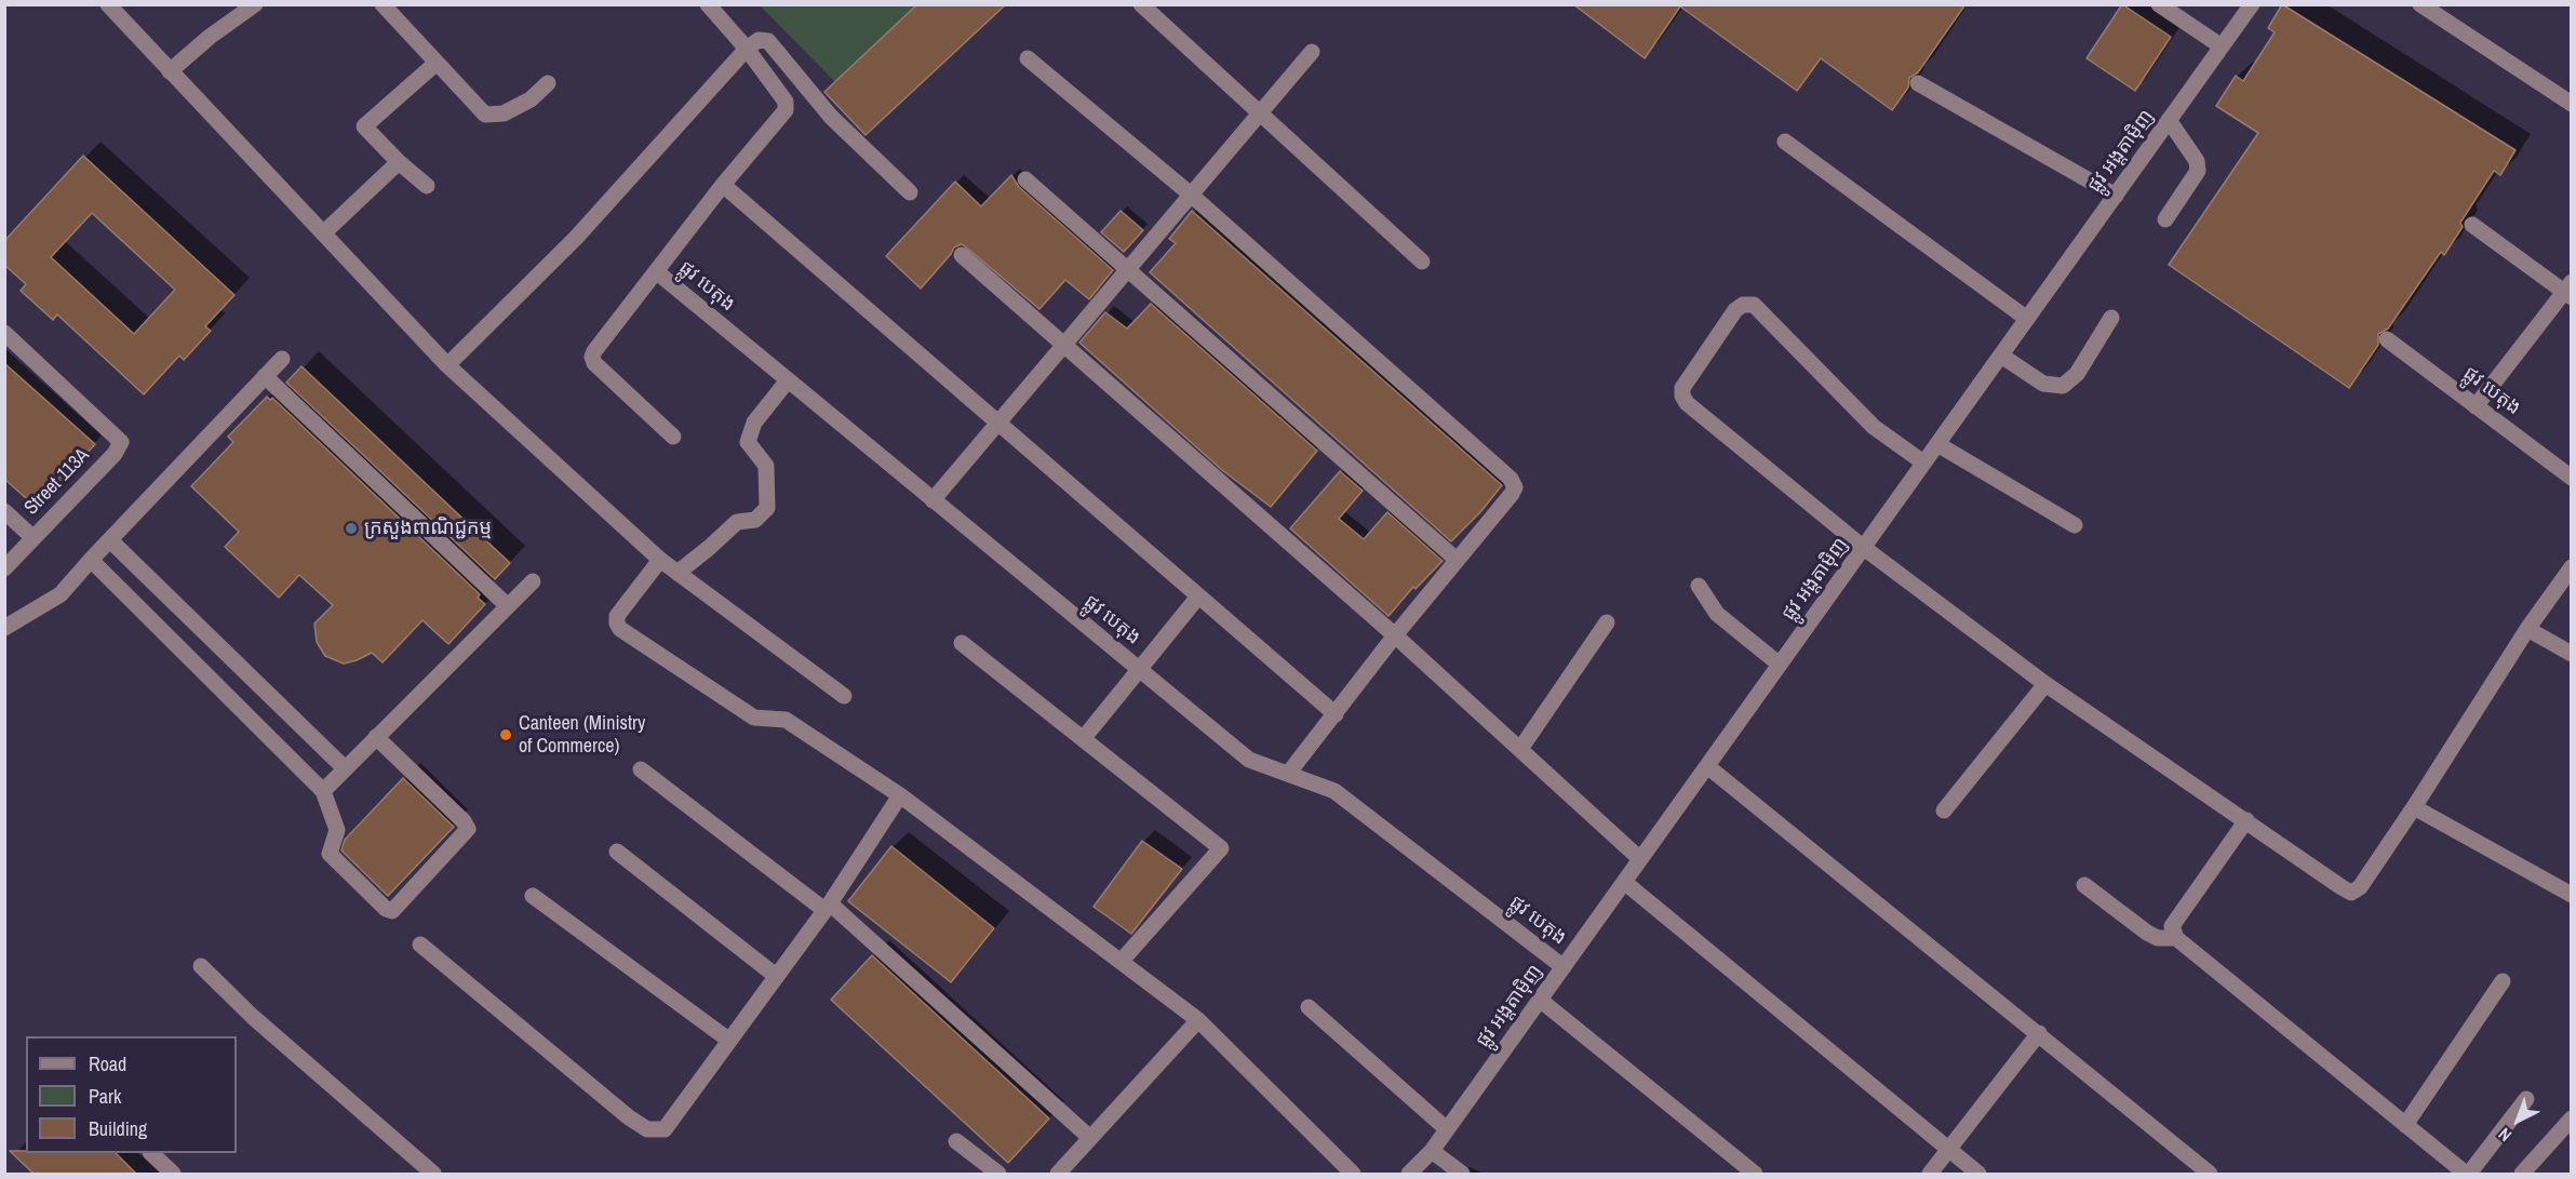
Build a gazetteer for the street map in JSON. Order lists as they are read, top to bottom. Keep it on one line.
{"streets":{"street":["ផ្លូវ អង្តតាម៉ិញ","ផ្លូវ បេតុង","Street 113A"]},"crossings":[["ផ្លូវ អង្តតាម៉ិញ","ផ្លូវ បេតុង"]],"places":["ក្រសួងពាណិជ្ជកម្ម","Canteen (Ministry of Commerce)"],"legend":["Road","Park","Building"],"north":"bottom left"}
